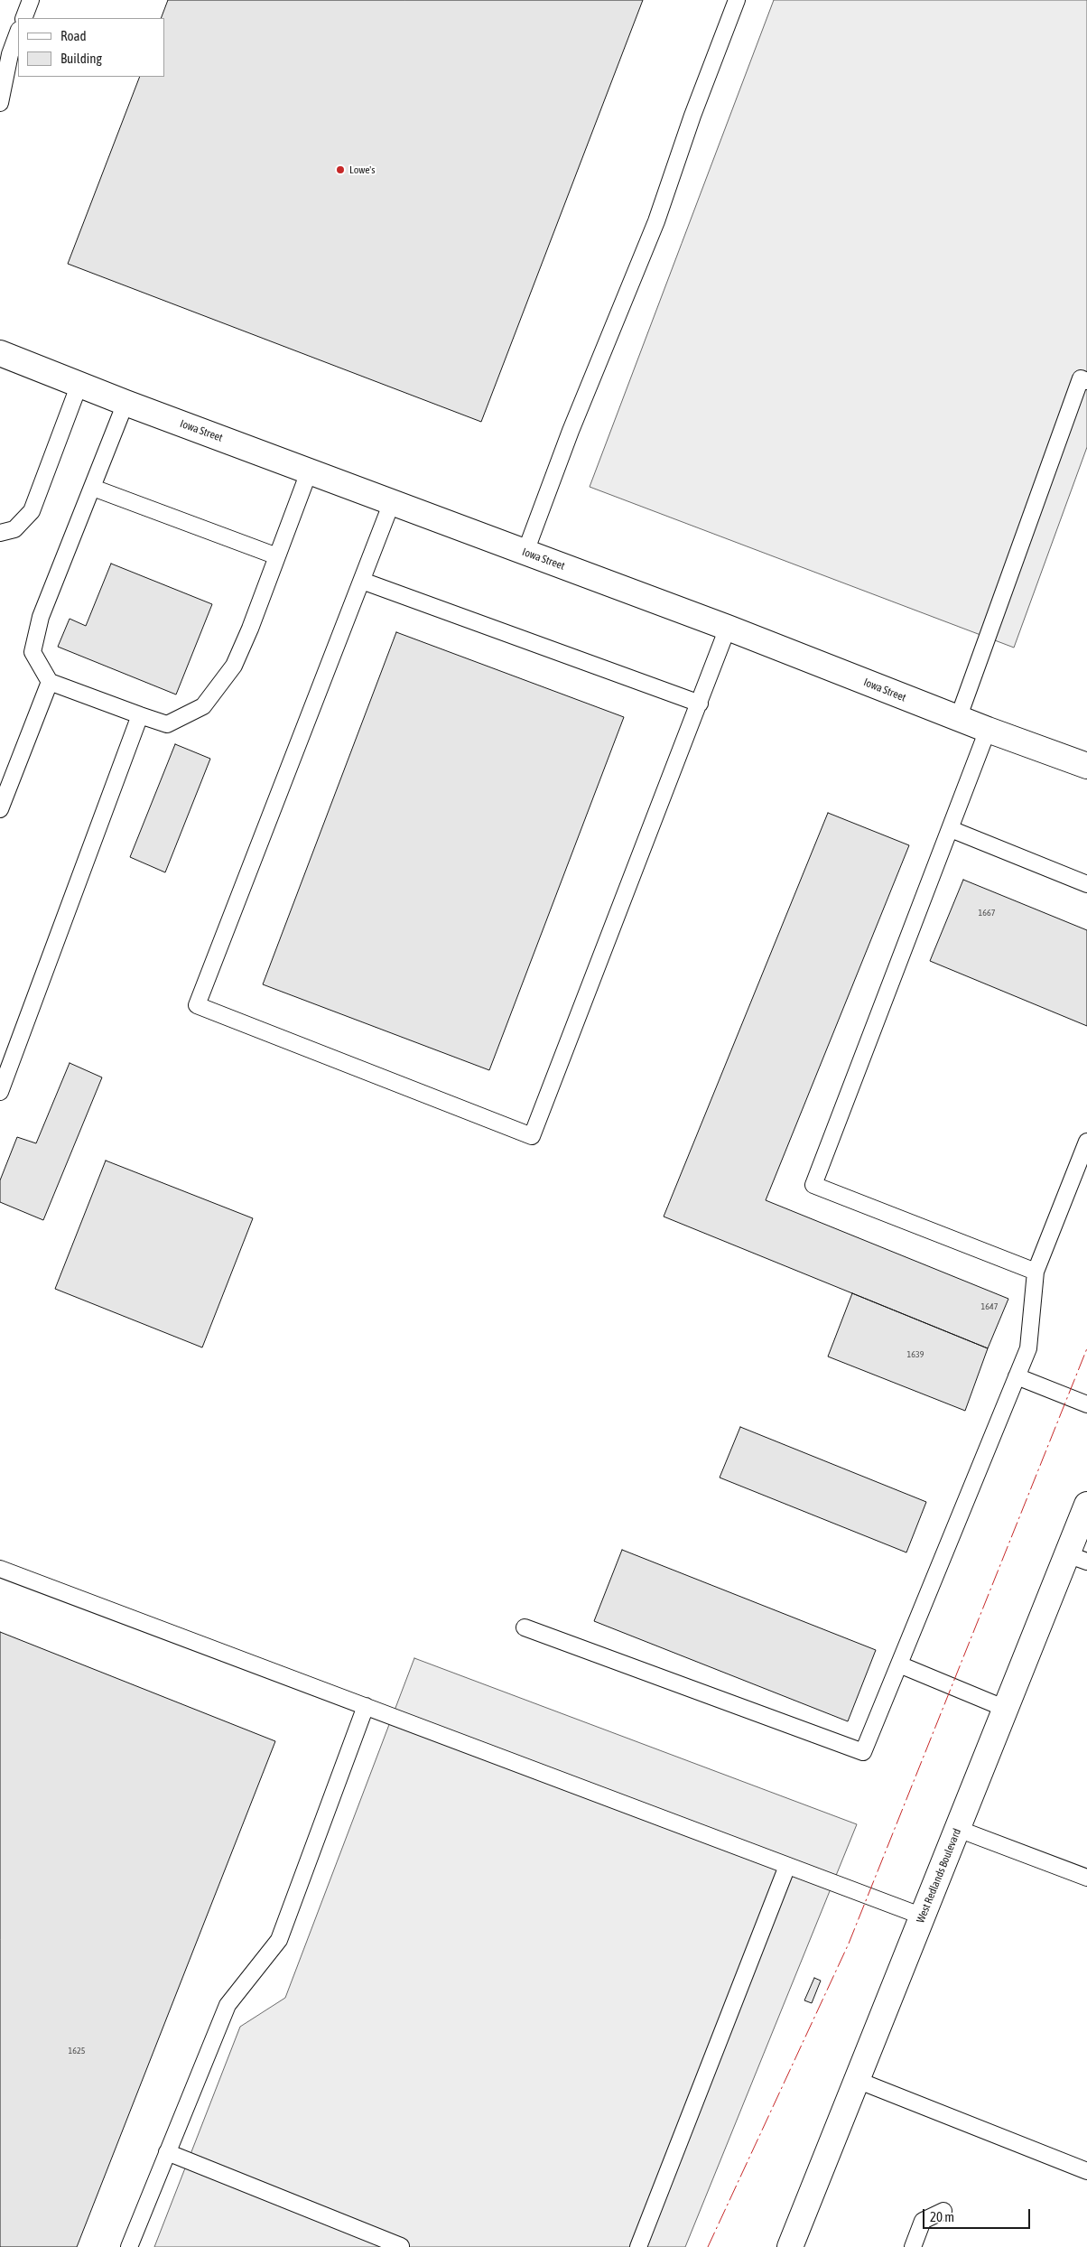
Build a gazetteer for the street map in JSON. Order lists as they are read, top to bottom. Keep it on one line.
{"streets":{"street":["Iowa Street","West Redlands Boulevard"]},"places":["Lowe's"],"house_numbers":["1667","1647","1639","1625"],"legend":["Road","Building"],"scale_bar":"20 m"}
